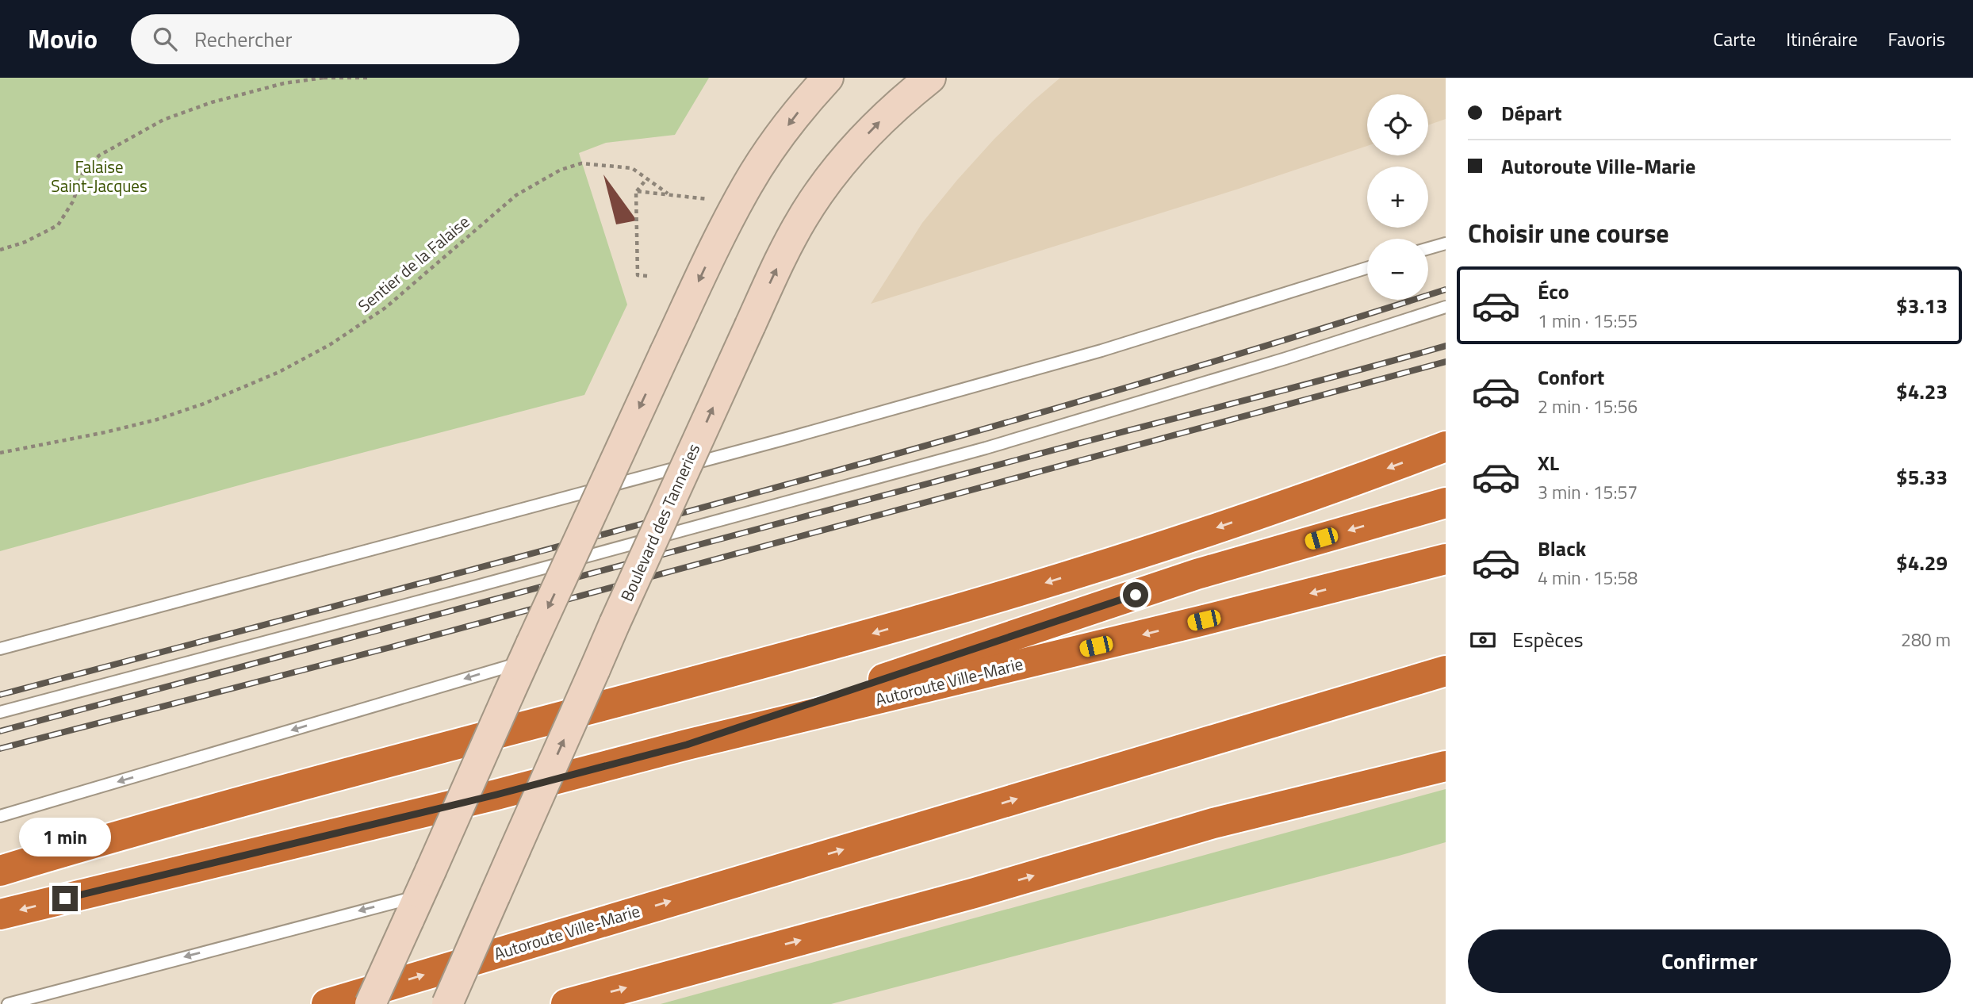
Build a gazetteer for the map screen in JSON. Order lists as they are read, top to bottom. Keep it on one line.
{"streets":{"highway":["Autoroute Ville-Marie"],"main road":["Boulevard des Tanneries"],"path":["Sentier de la Falaise"]},"parks":["Falaise Saint-Jacques"],"page":{"header":"Movio","search":"Rechercher","nav":["Carte","Itinéraire","Favoris"],"banner":["Départ","Autoroute Ville-Marie"],"map_buttons":["+","−"],"heading":"Choisir une course","list":[{"name":"Éco","note":"1 min · 15:55","value":"$3.13"},{"name":"Confort","note":"2 min · 15:56","value":"$4.23"},{"name":"XL","note":"3 min · 15:57","value":"$5.33"},{"name":"Black","note":"4 min · 15:58","value":"$4.29"}],"pay":["Espèces","280 m"],"bubble":"1 min","buttons":"Confirmer"}}
